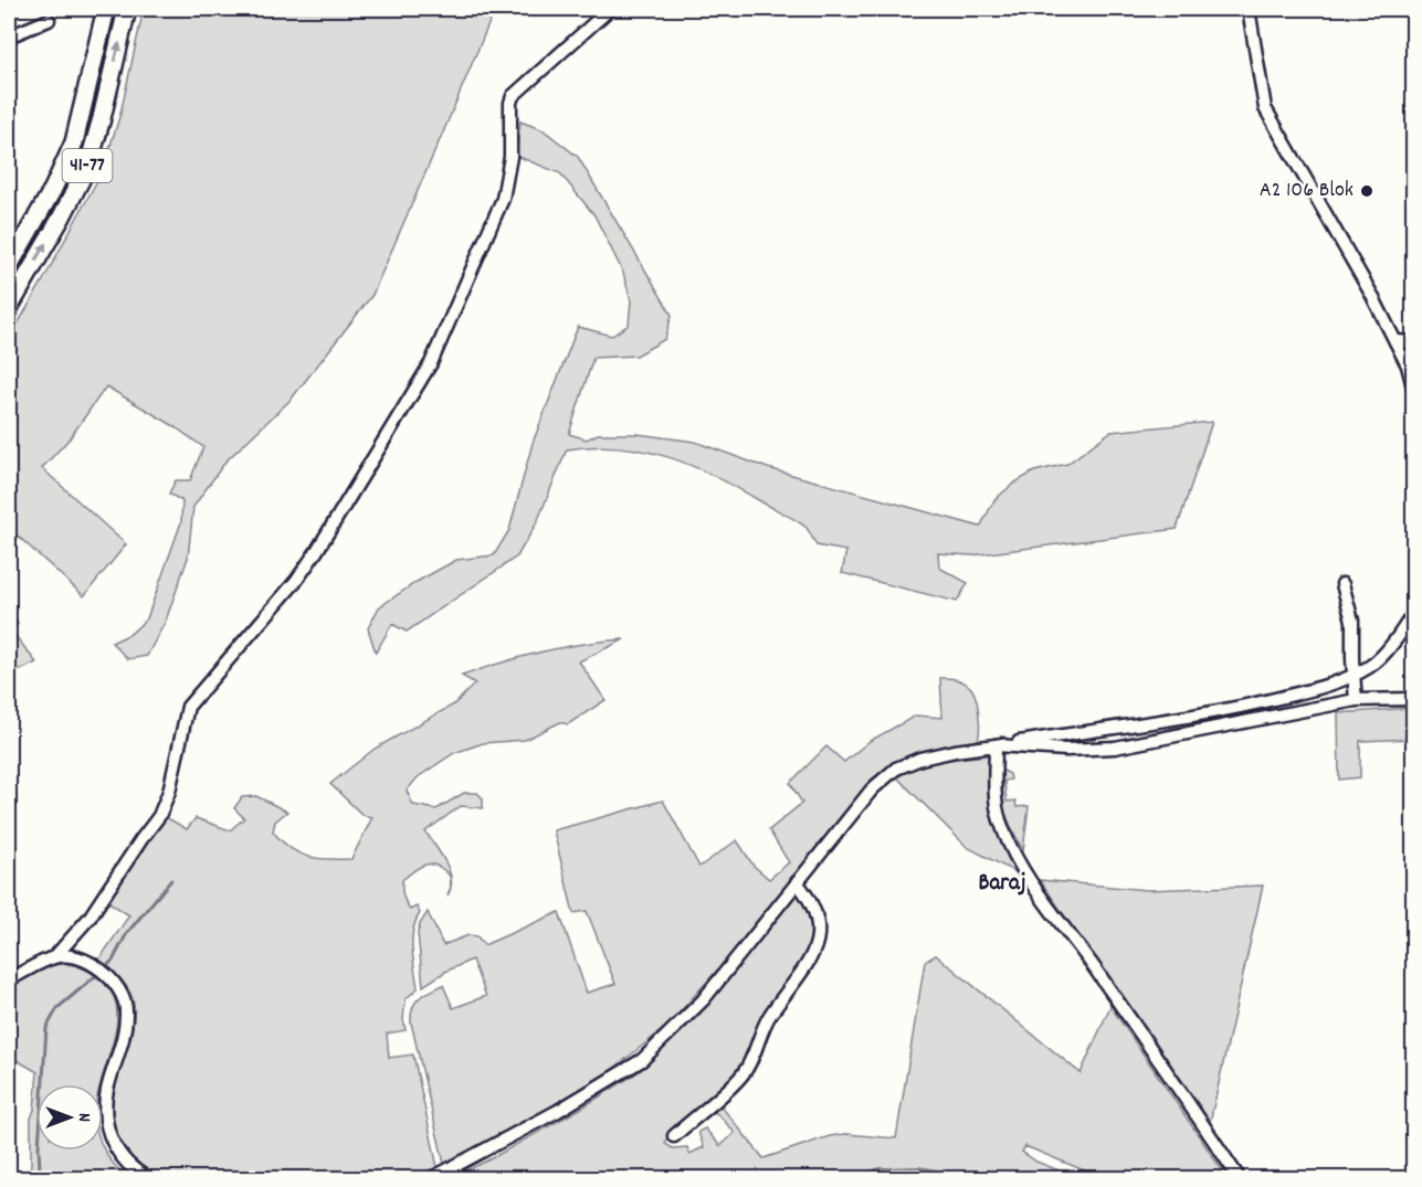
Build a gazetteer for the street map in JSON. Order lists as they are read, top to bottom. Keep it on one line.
{"streets":{"highway":["41-77"]},"districts":["Baraj"],"places":["A2 106 Blok"],"north":"right"}
